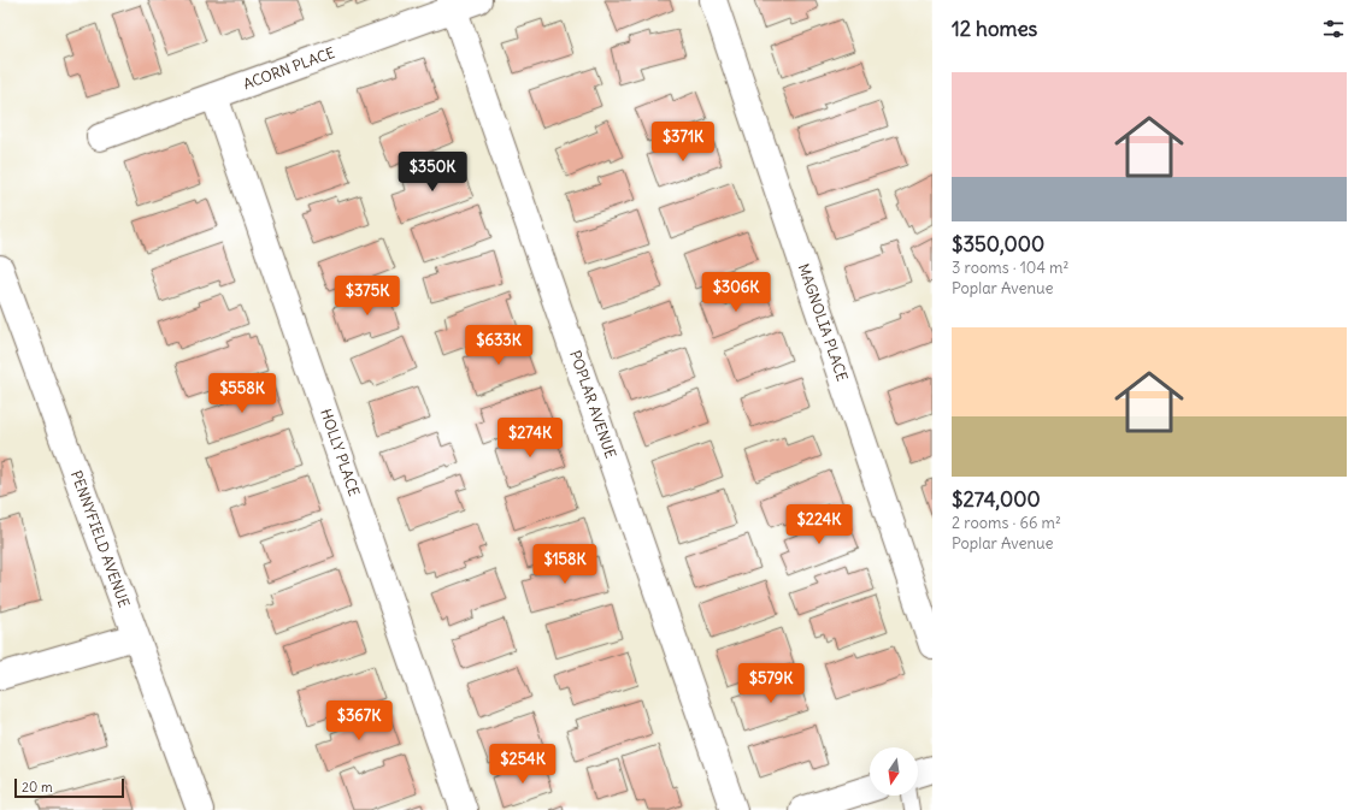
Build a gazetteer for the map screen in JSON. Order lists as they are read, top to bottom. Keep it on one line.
{"streets":{"street":["ACORN PLACE","MAGNOLIA PLACE","POPLAR AVENUE","HOLLY PLACE","PENNYFIELD AVENUE"]},"crossings":[["ACORN PLACE","POPLAR AVENUE"],["ACORN PLACE","HOLLY PLACE"]],"scale_bar":"20 m","north":"bottom","page":{"heading":"12 homes","list":[{"name":"$350,000","note":"3 rooms · 104 m² · Poplar Avenue"},{"name":"$274,000","note":"2 rooms · 66 m² · Poplar Avenue"}],"price":["$371K","$350K","$306K","$375K","$633K","$558K","$274K","$224K","$158K","$579K","$367K","$254K"],"scale":"20 m"}}
